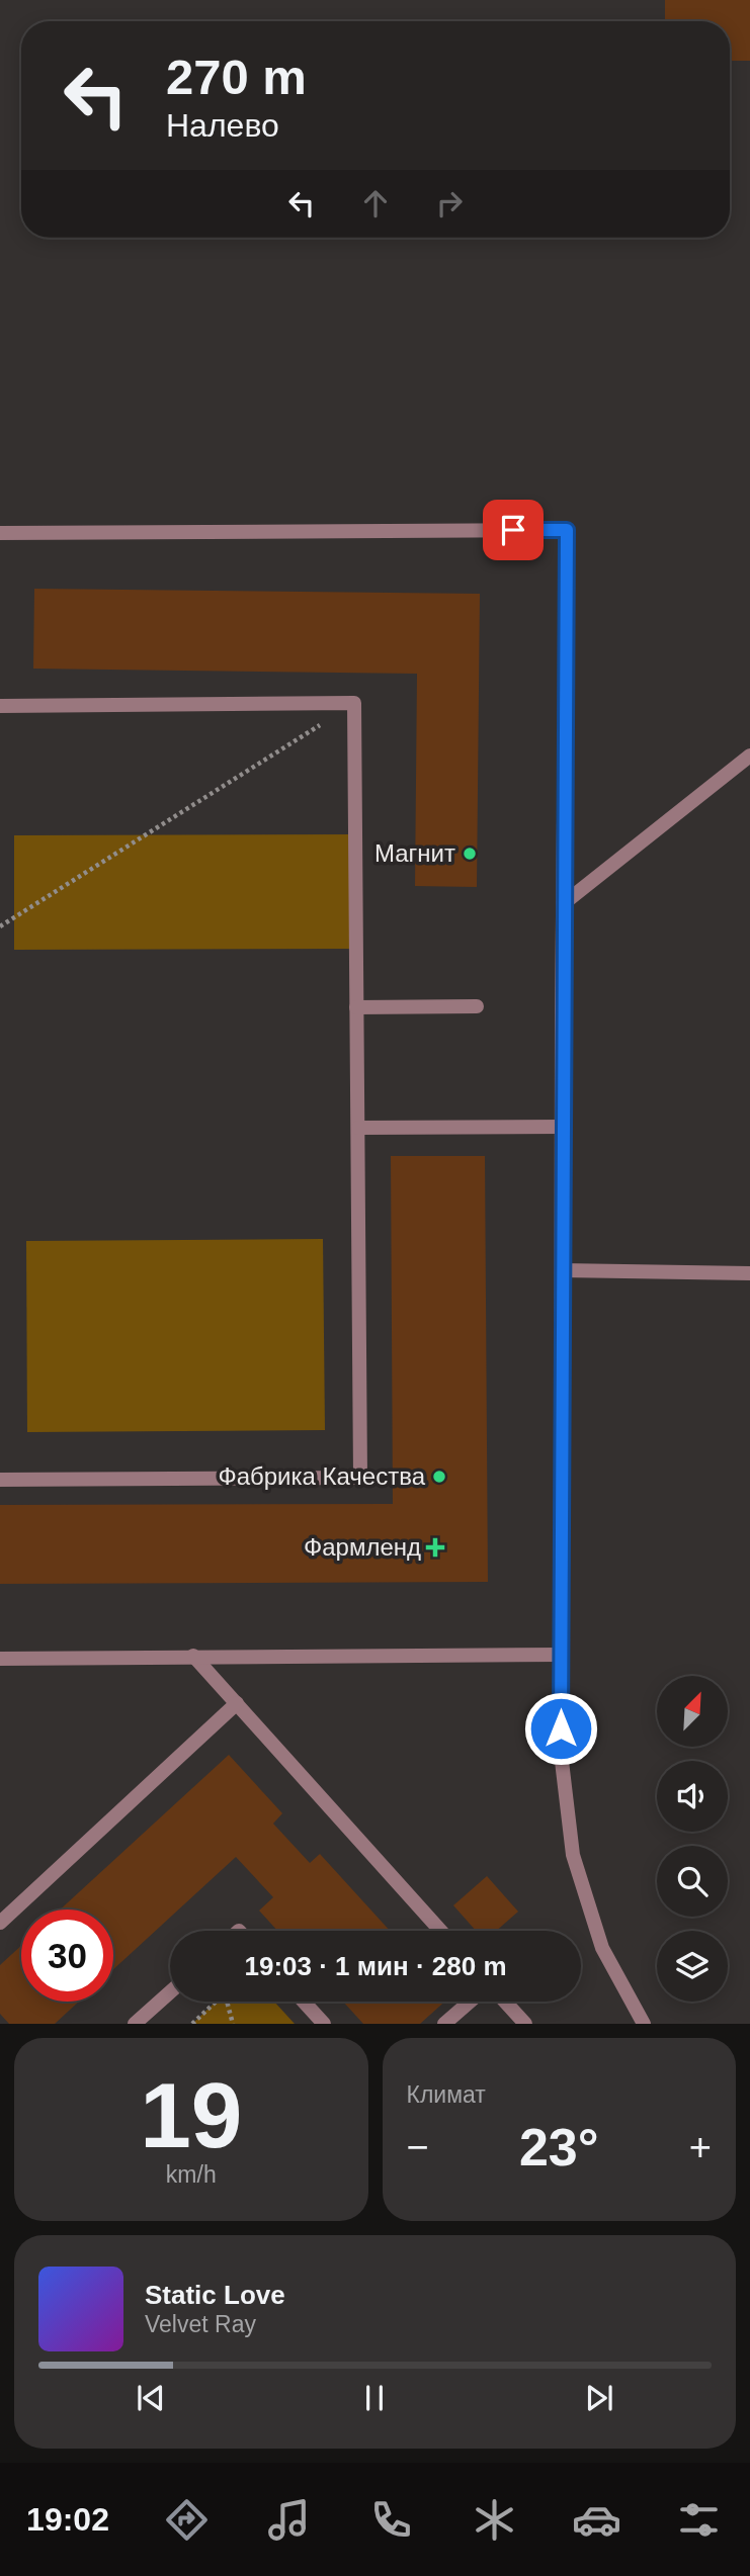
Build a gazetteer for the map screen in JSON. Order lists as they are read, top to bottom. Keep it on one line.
{"places":{"other":["Магнит","Фабрика Качества"],"health":["Фармленд"]},"north":"top right","page":{"turn":["270 m","Налево"],"limit":"30","trip":"19:03 · 1 мин · 280 m","tile":[["19","km/h"],"Климат"],"heat":["−","23°","+"],"song":["Static Love","Velvet Ray"],"tabs":"19:02"}}
